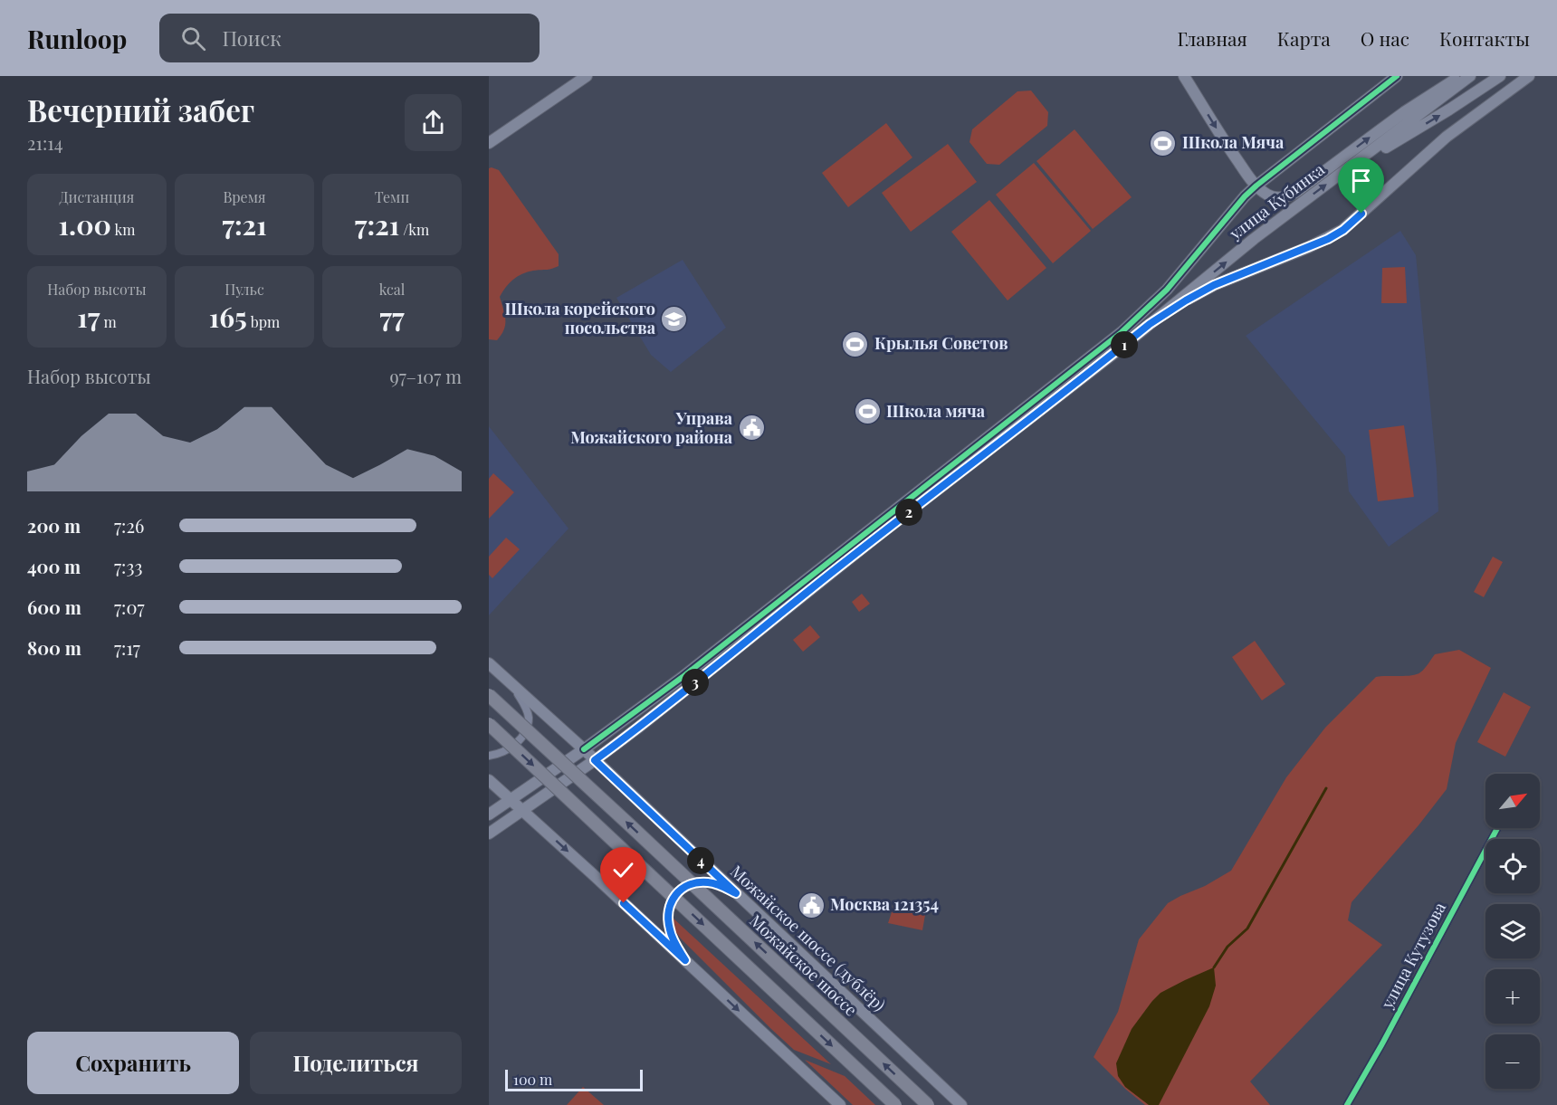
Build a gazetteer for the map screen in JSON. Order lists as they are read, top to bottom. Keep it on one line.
{"streets":{"main road":["улица Кубинка","Можайское шоссе (дублёр)","Можайское шоссе"],"street":["улица Кутузова"]},"crossings":[["улица Кубинка","Можайское шоссе (дублёр)"]],"places":{"sports":["Школа Мяча","Крылья Советов","Школа мяча"],"school or university":["Школа корейского посольства"],"public building":["Управа Можайского района","Москва 121354"]},"scale_bar":"100 m","north":"top right","page":{"header":"Runloop","search":"Поиск","nav":["Главная","Карта","О нас","Контакты"],"heading":["Вечерний забег","21:14"],"stats":[["Дистанция","1.00 km"],["Время","7:21"],["Темп","7:21 /km"],["Набор высоты","17 m"],["Пульс","165 bpm"],["kcal","77"]],"pins":["1","2","3","4"],"chart":["Набор высоты","97–107 m"],"list":[{"name":"200 m","note":"7:26"},{"name":"400 m","note":"7:33"},{"name":"600 m","note":"7:07"},{"name":"800 m","note":"7:17"}],"map_buttons":["+","−"],"buttons":["Сохранить","Поделиться"],"scale":"100 m"}}
